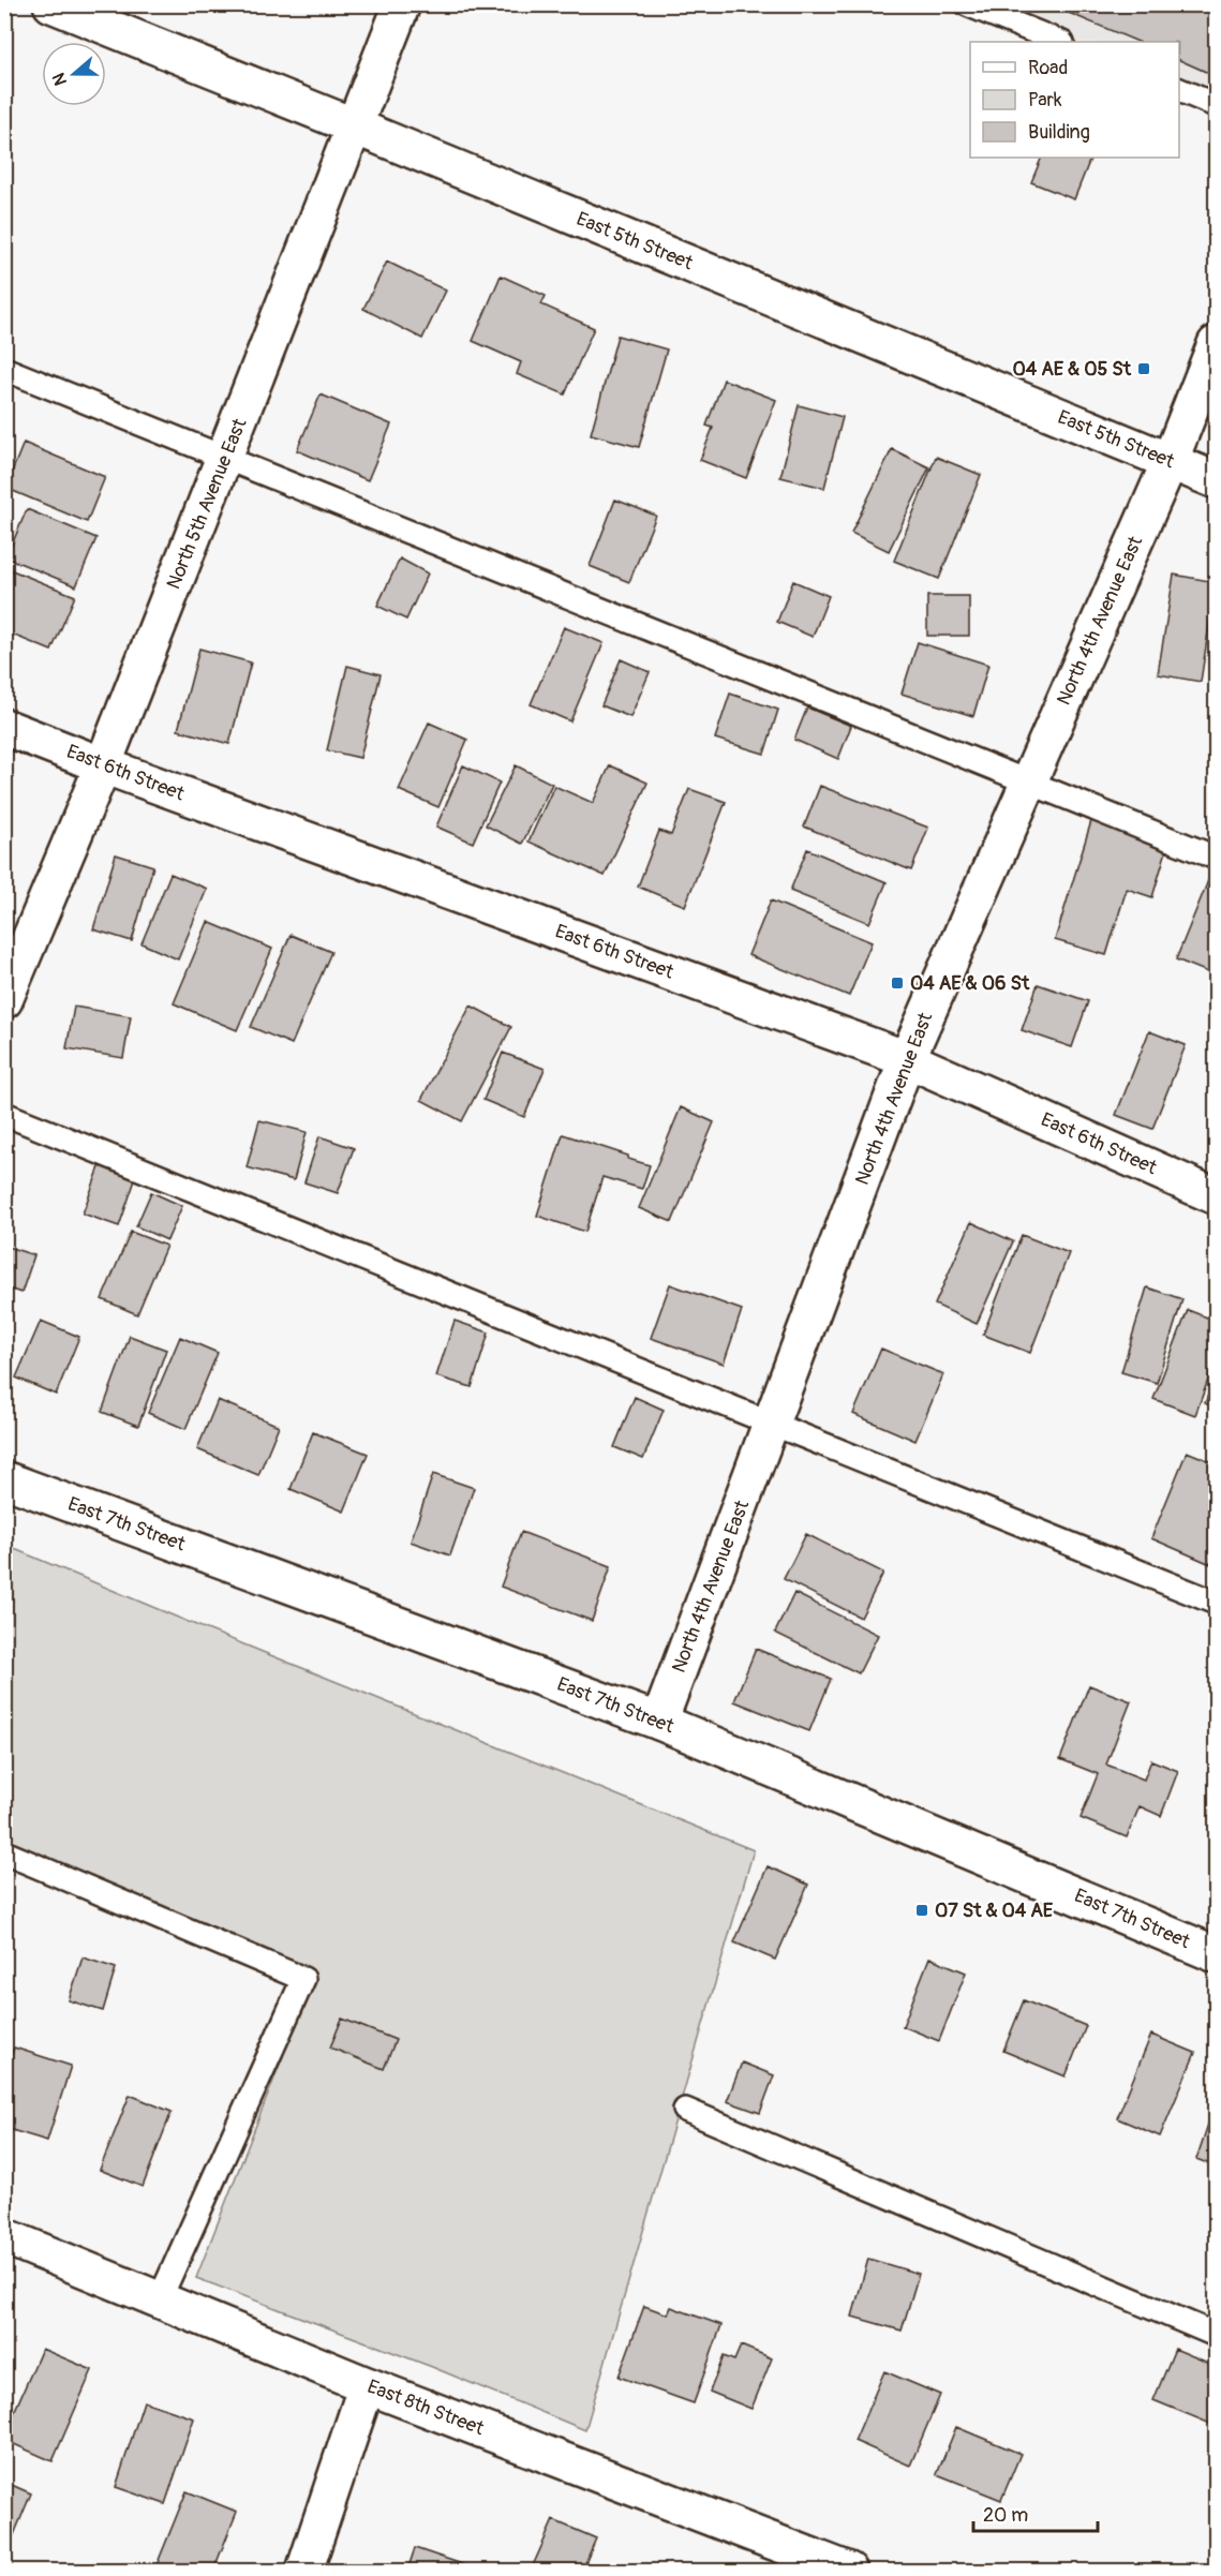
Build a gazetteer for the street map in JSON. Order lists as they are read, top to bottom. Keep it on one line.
{"streets":{"street":["East 5th Street","North 5th Avenue East","North 4th Avenue East","East 6th Street","East 7th Street","East 8th Street"]},"crossings":[["East 5th Street","North 5th Avenue East"],["East 5th Street","North 4th Avenue East"],["North 5th Avenue East","East 6th Street"],["North 4th Avenue East","East 6th Street"],["North 4th Avenue East","East 7th Street"]],"places":{"transit":["04 AE & 05 St","04 AE & 06 St","07 St & 04 AE"]},"legend":["Road","Park","Building"],"scale_bar":"20 m","north":"left"}
